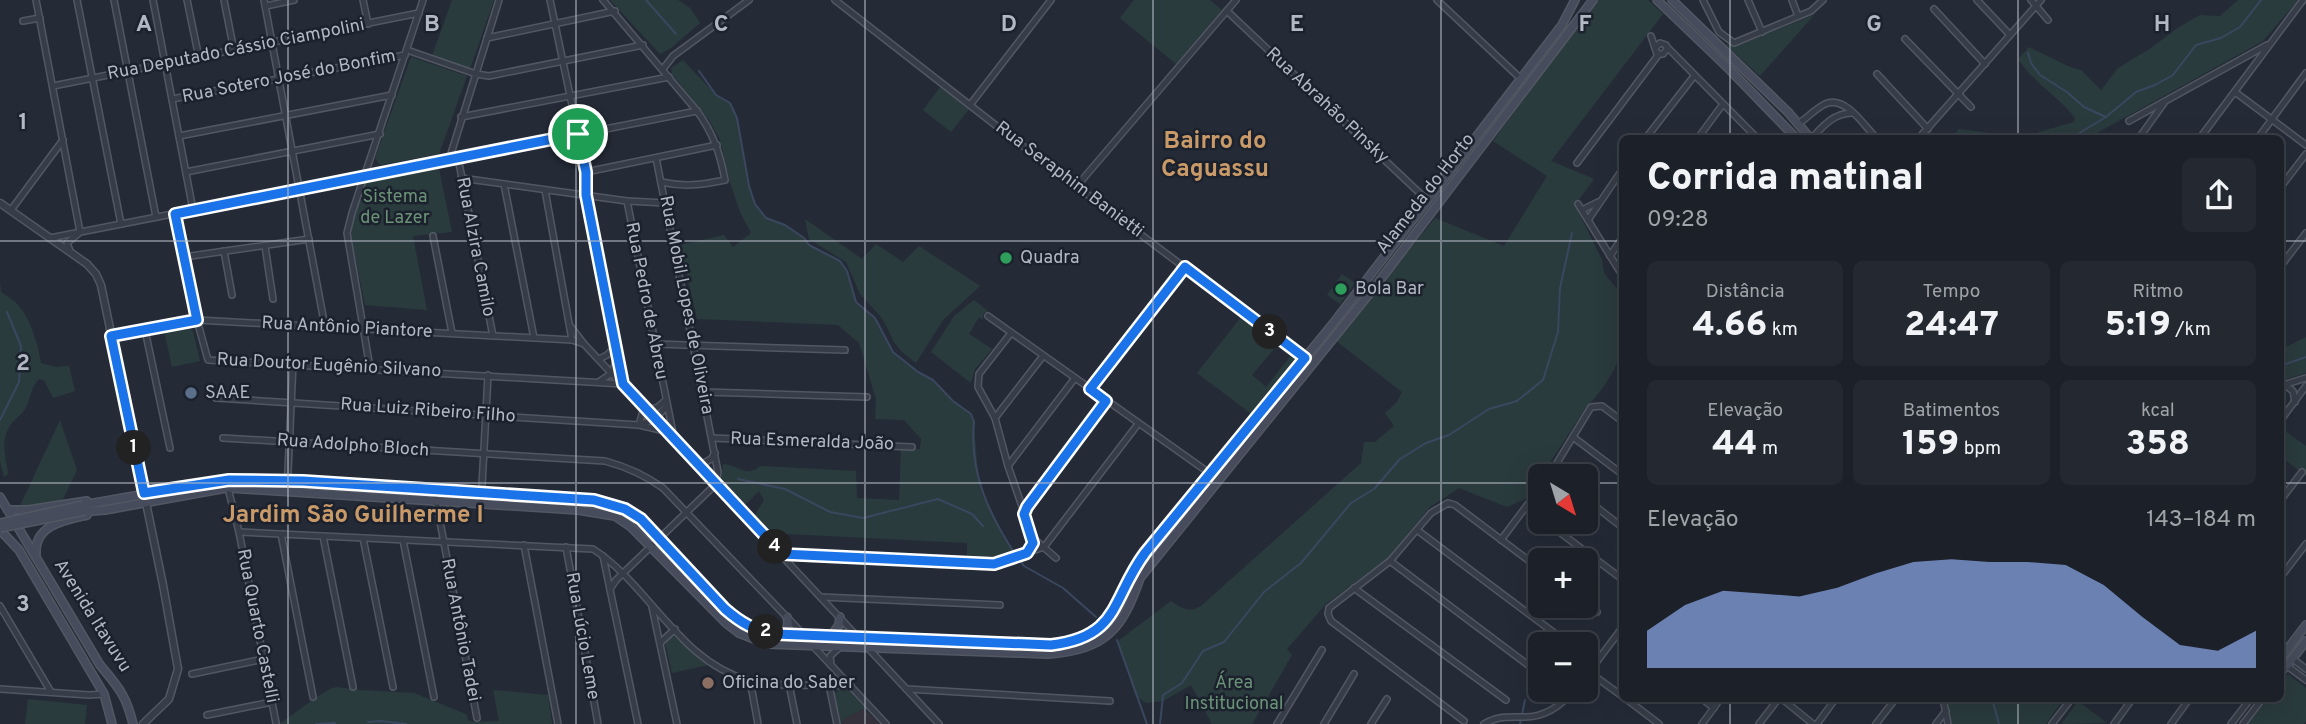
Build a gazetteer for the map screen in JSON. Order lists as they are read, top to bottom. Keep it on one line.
{"streets":{"main road":["Alameda do Horto","Avenida Itavuvu"],"street":["Rua Deputado Cássio Ciampolini","Rua Sotero José do Bonfim","Rua Abrahão Pinsky","Rua Seraphim Banietti","Rua Alzira Camilo","Rua Pedro de Abreu","Rua Mobil Lopes de Oliveira","Rua Antônio Piantore","Rua Doutor Eugênio Silvano","Rua Luiz Ribeiro Filho","Rua Esmeralda João","Rua Adolpho Bloch","Rua Quarto Castelli","Rua Antônio Tadei","Rua Lúcio Leme"]},"crossings":[["Rua Abrahão Pinsky","Alameda do Horto"],["Rua Seraphim Banietti","Alameda do Horto"],["Alameda do Horto","Rua Antônio Piantore"],["Rua Alzira Camilo","Rua Antônio Piantore"],["Rua Pedro de Abreu","Rua Antônio Piantore"],["Rua Mobil Lopes de Oliveira","Rua Antônio Piantore"],["Rua Mobil Lopes de Oliveira","Rua Esmeralda João"],["Rua Antônio Piantore","Rua Doutor Eugênio Silvano"],["Rua Antônio Piantore","Rua Luiz Ribeiro Filho"]],"districts":["Bairro do Caguassu","Jardim São Guilherme I"],"parks":["Sistema de Lazer","Área Institucional"],"places":["Quadra","Bola Bar","SAAE","Oficina do Saber"],"north":"bottom right","page":{"heading":["Corrida matinal","09:28"],"stats":[["Distância","4.66 km"],["Tempo","24:47"],["Ritmo","5:19 /km"],["Elevação","44 m"],["Batimentos","159 bpm"],["kcal","358"]],"pins":["3","1","4","2"],"map_buttons":["+","−"],"chart":["Elevação","143–184 m"]},"grid":{"columns":["A","B","C","D","E","F","G","H"],"rows":["1","2","3"]}}
